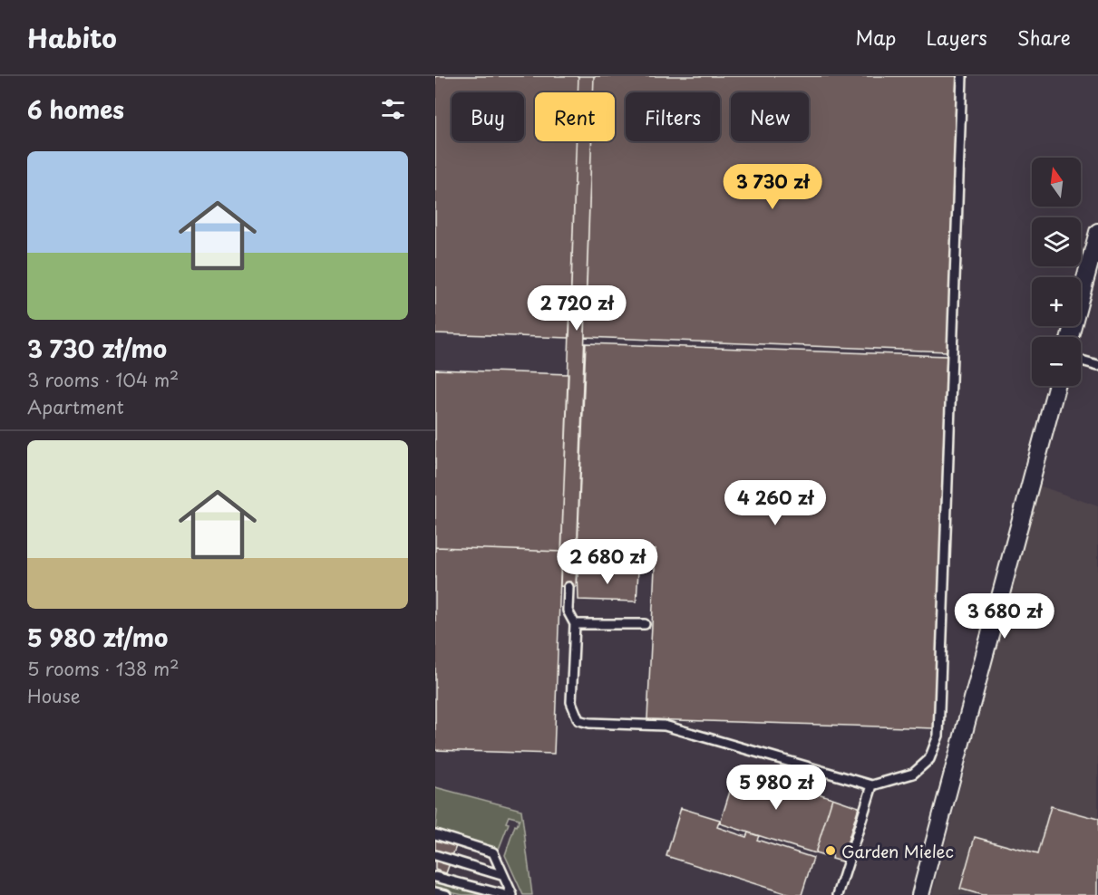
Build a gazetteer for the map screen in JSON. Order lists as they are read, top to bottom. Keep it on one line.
{"places":["Garden Mielec"],"north":"top","page":{"header":"Habito","nav":["Map","Layers","Share"],"heading":"6 homes","chip":["Buy","Rent","Filters","New"],"list":[{"name":"3 730 zł/mo","note":"3 rooms · 104 m² · Apartment"},{"name":"5 980 zł/mo","note":"5 rooms · 138 m² · House"}],"map_buttons":["+","−"],"price":["3 730 zł","2 720 zł","4 260 zł","2 680 zł","3 680 zł","5 980 zł"]}}
